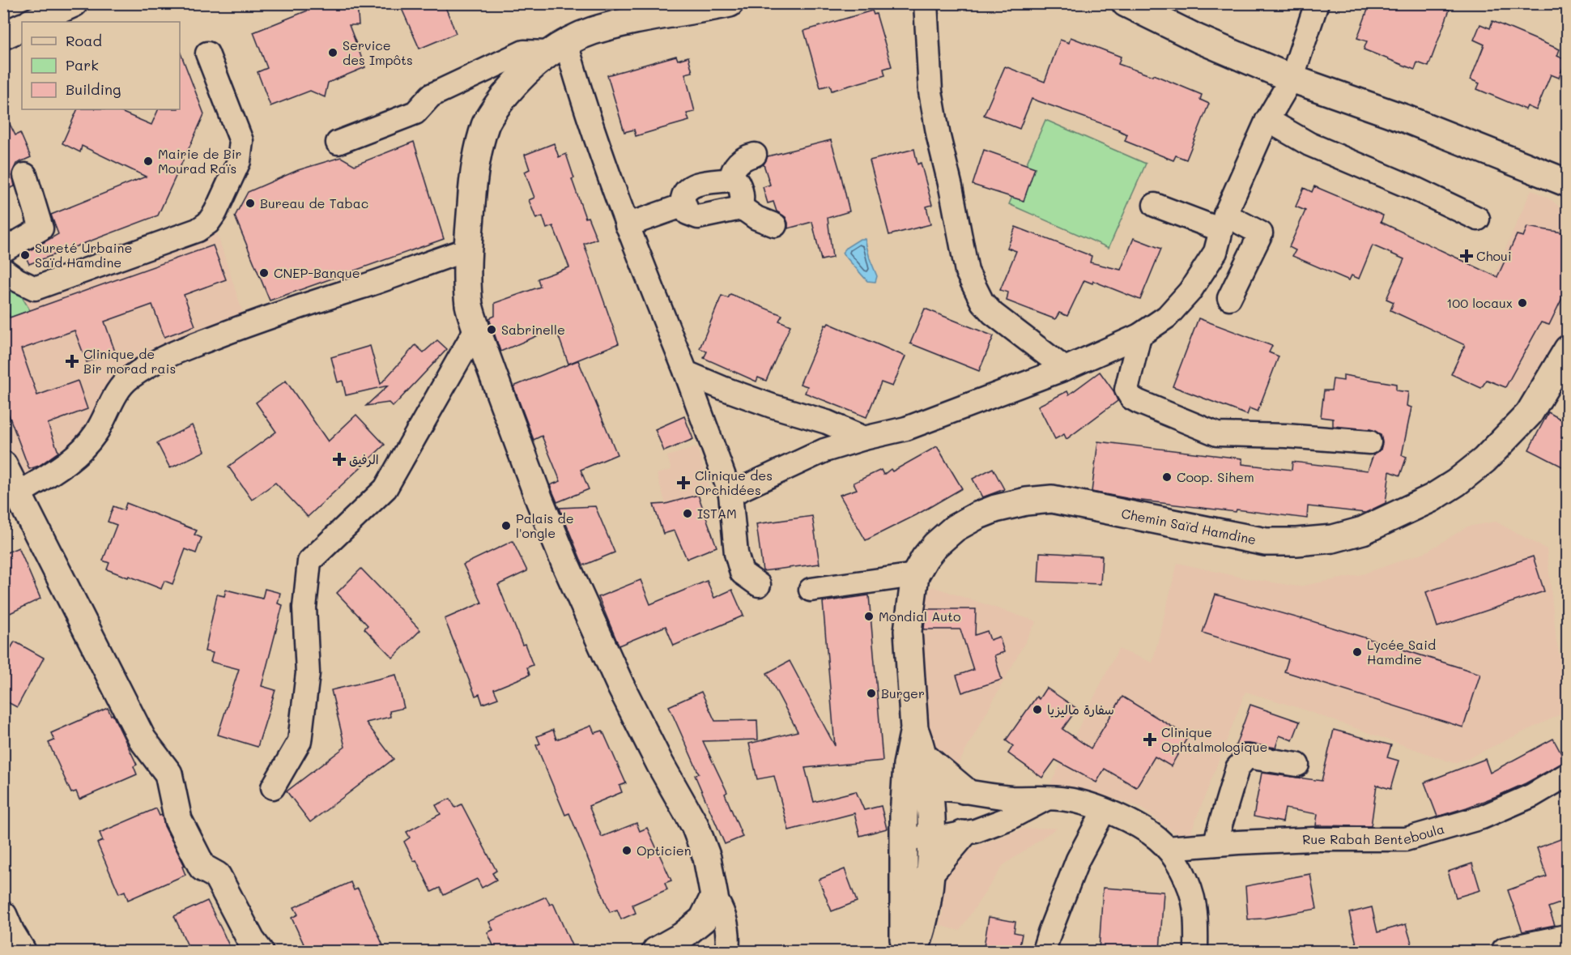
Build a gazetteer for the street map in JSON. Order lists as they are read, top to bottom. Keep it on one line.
{"streets":{"main road":["Chemin Saïd Hamdine"],"street":["Rue Rabah Benteboula"]},"places":{"other":["Service des Impôts","Mairie de Bir Mourad Raïs","Bureau de Tabac","Sureté Urbaine Saïd Hamdine","CNEP-Banque","100 locaux","Sabrinelle","Coop. Sihem","ISTAM","Palais de l'ongle","Mondial Auto","Lycée Said Hamdine","Burger","سفارة ماليزيا","Opticien"],"health":["Choui","Clinique de Bir morad rais","الرفيق","Clinique des Orchidées","Clinique Ophtalmologique"]},"legend":["Road","Park","Building"]}
